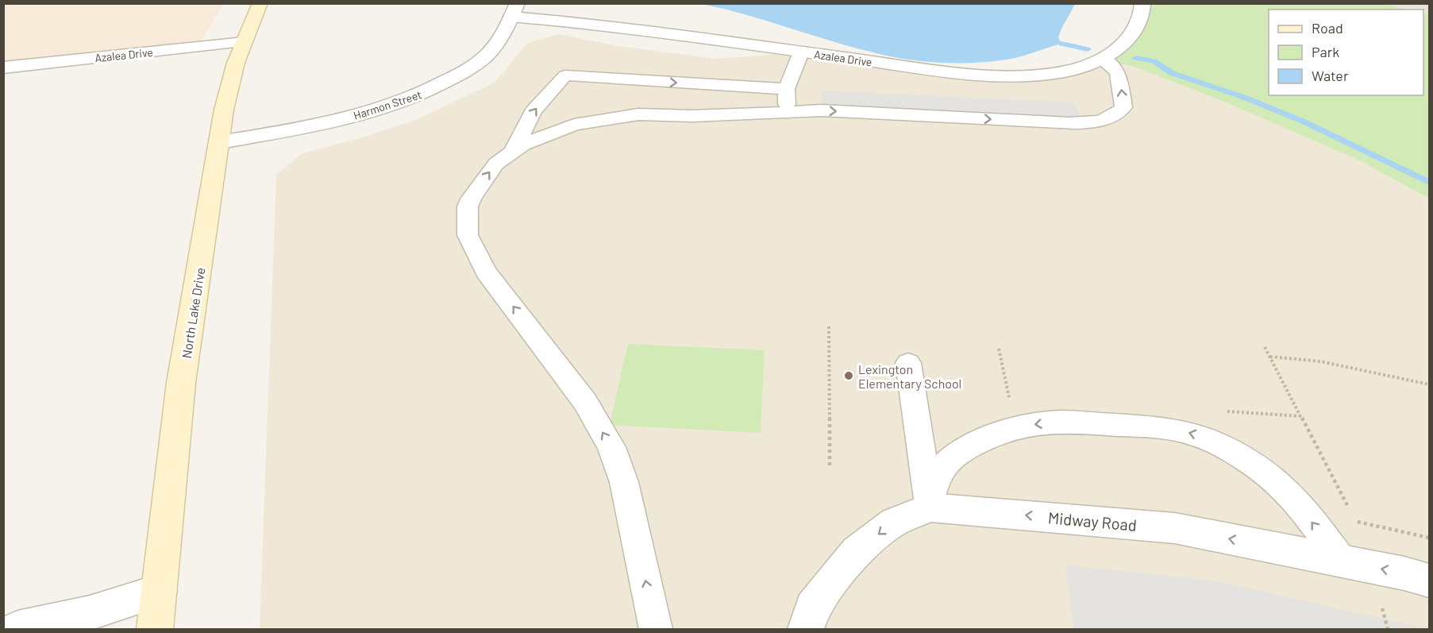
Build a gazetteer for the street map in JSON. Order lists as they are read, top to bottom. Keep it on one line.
{"streets":{"main road":["North Lake Drive"],"street":["Azalea Drive","Harmon Street","Midway Road"]},"crossings":[["Azalea Drive","Harmon Street"],["Azalea Drive","North Lake Drive"],["Harmon Street","North Lake Drive"]],"one_way":["Midway Road"],"places":["Lexington Elementary School"],"legend":["Road","Park","Water"]}
